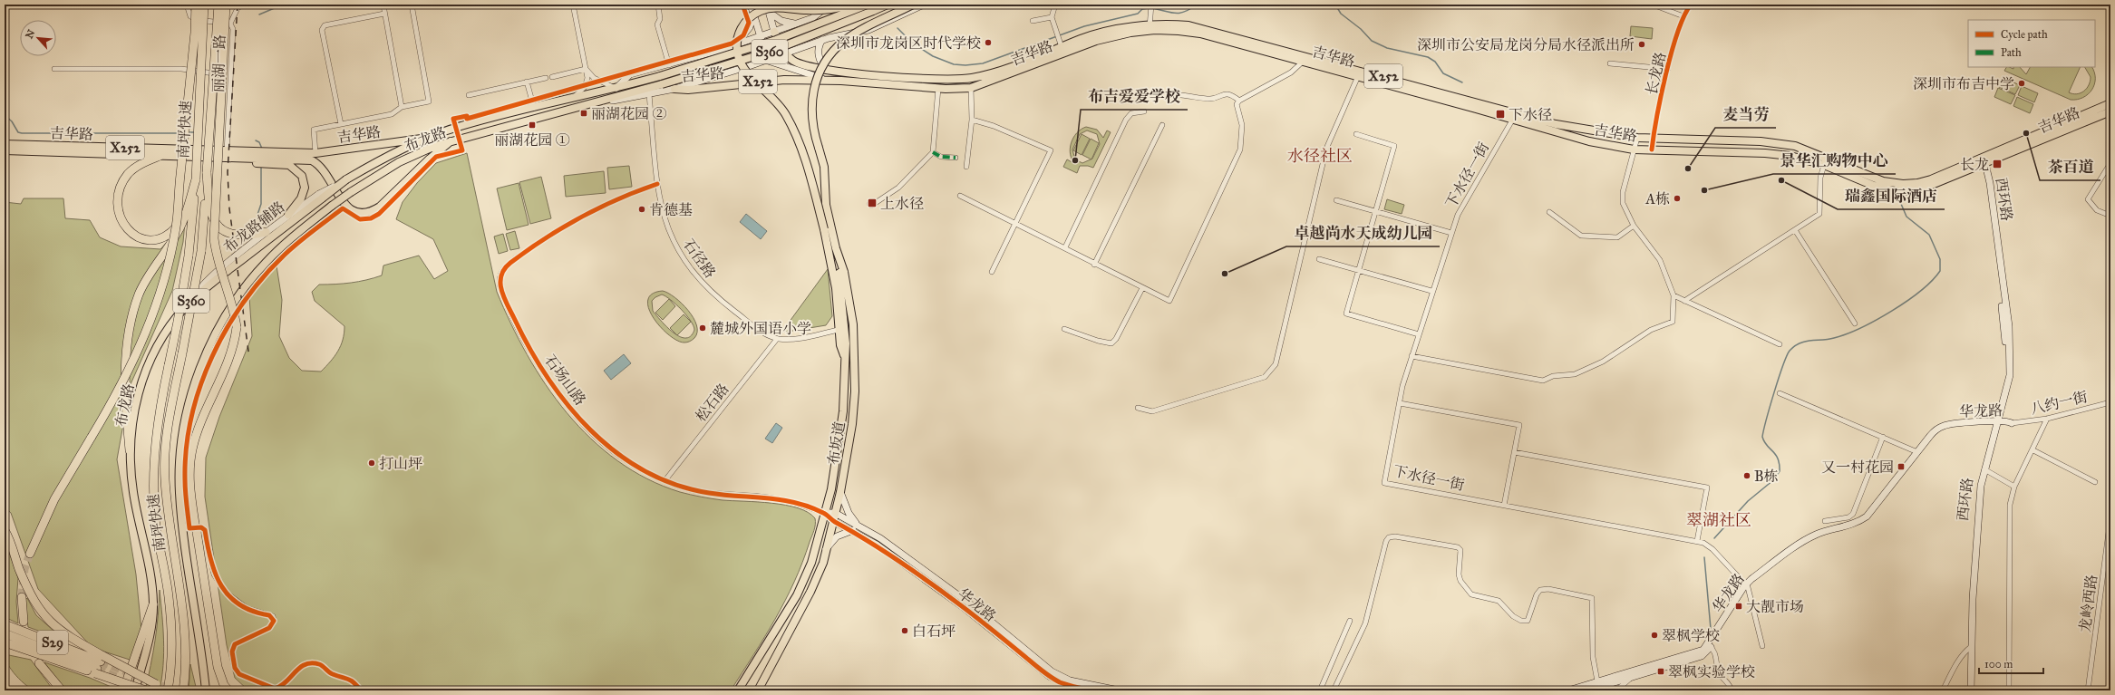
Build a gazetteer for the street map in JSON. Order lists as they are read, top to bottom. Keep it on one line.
{"streets":{"highway":["南坪快速","S29"],"main road":["S360","吉华路","X252","布龙路","布坂道"],"street":["丽湖一路","长龙路","下水径一街","西环路","布龙路辅路","石径路","石场山路","松石路","八约一街","华龙路","龙岭西路"]},"crossings":[["S360","吉华路"],["S360","布龙路"],["S360","布龙路辅路"],["吉华路","丽湖一路"],["吉华路","长龙路"],["吉华路","X252"],["吉华路","布龙路"],["吉华路","下水径一街"],["吉华路","西环路"],["吉华路","石径路"],["X252","布龙路"],["布龙路","布龙路辅路"],["下水径一街","华龙路"],["西环路","华龙路"],["石径路","石场山路"],["石径路","松石路"],["石场山路","松石路"],["石场山路","华龙路"],["石场山路","布坂道"],["八约一街","华龙路"],["华龙路","布坂道"]],"districts":["水径社区","翠湖社区"],"places":{"other":["深圳市龙岗区时代学校","深圳市公安局龙岗分局水径派出所","深圳市布吉中学","茶百道","布吉爱爱学校","麦当劳","瑞鑫国际酒店","景华汇购物中心","A栋","肯德基","卓越尚水天成幼儿园","麓城外国语小学","打山坪","B栋","白石坪","翠枫学校"],"transit":["丽湖花园 ②","下水径","丽湖花园 ①","长龙","上水径","又一村花园","大靓市场","翠枫实验学校"]},"legend":["Cycle path","Path"],"scale_bar":"100 m","north":"top left"}
